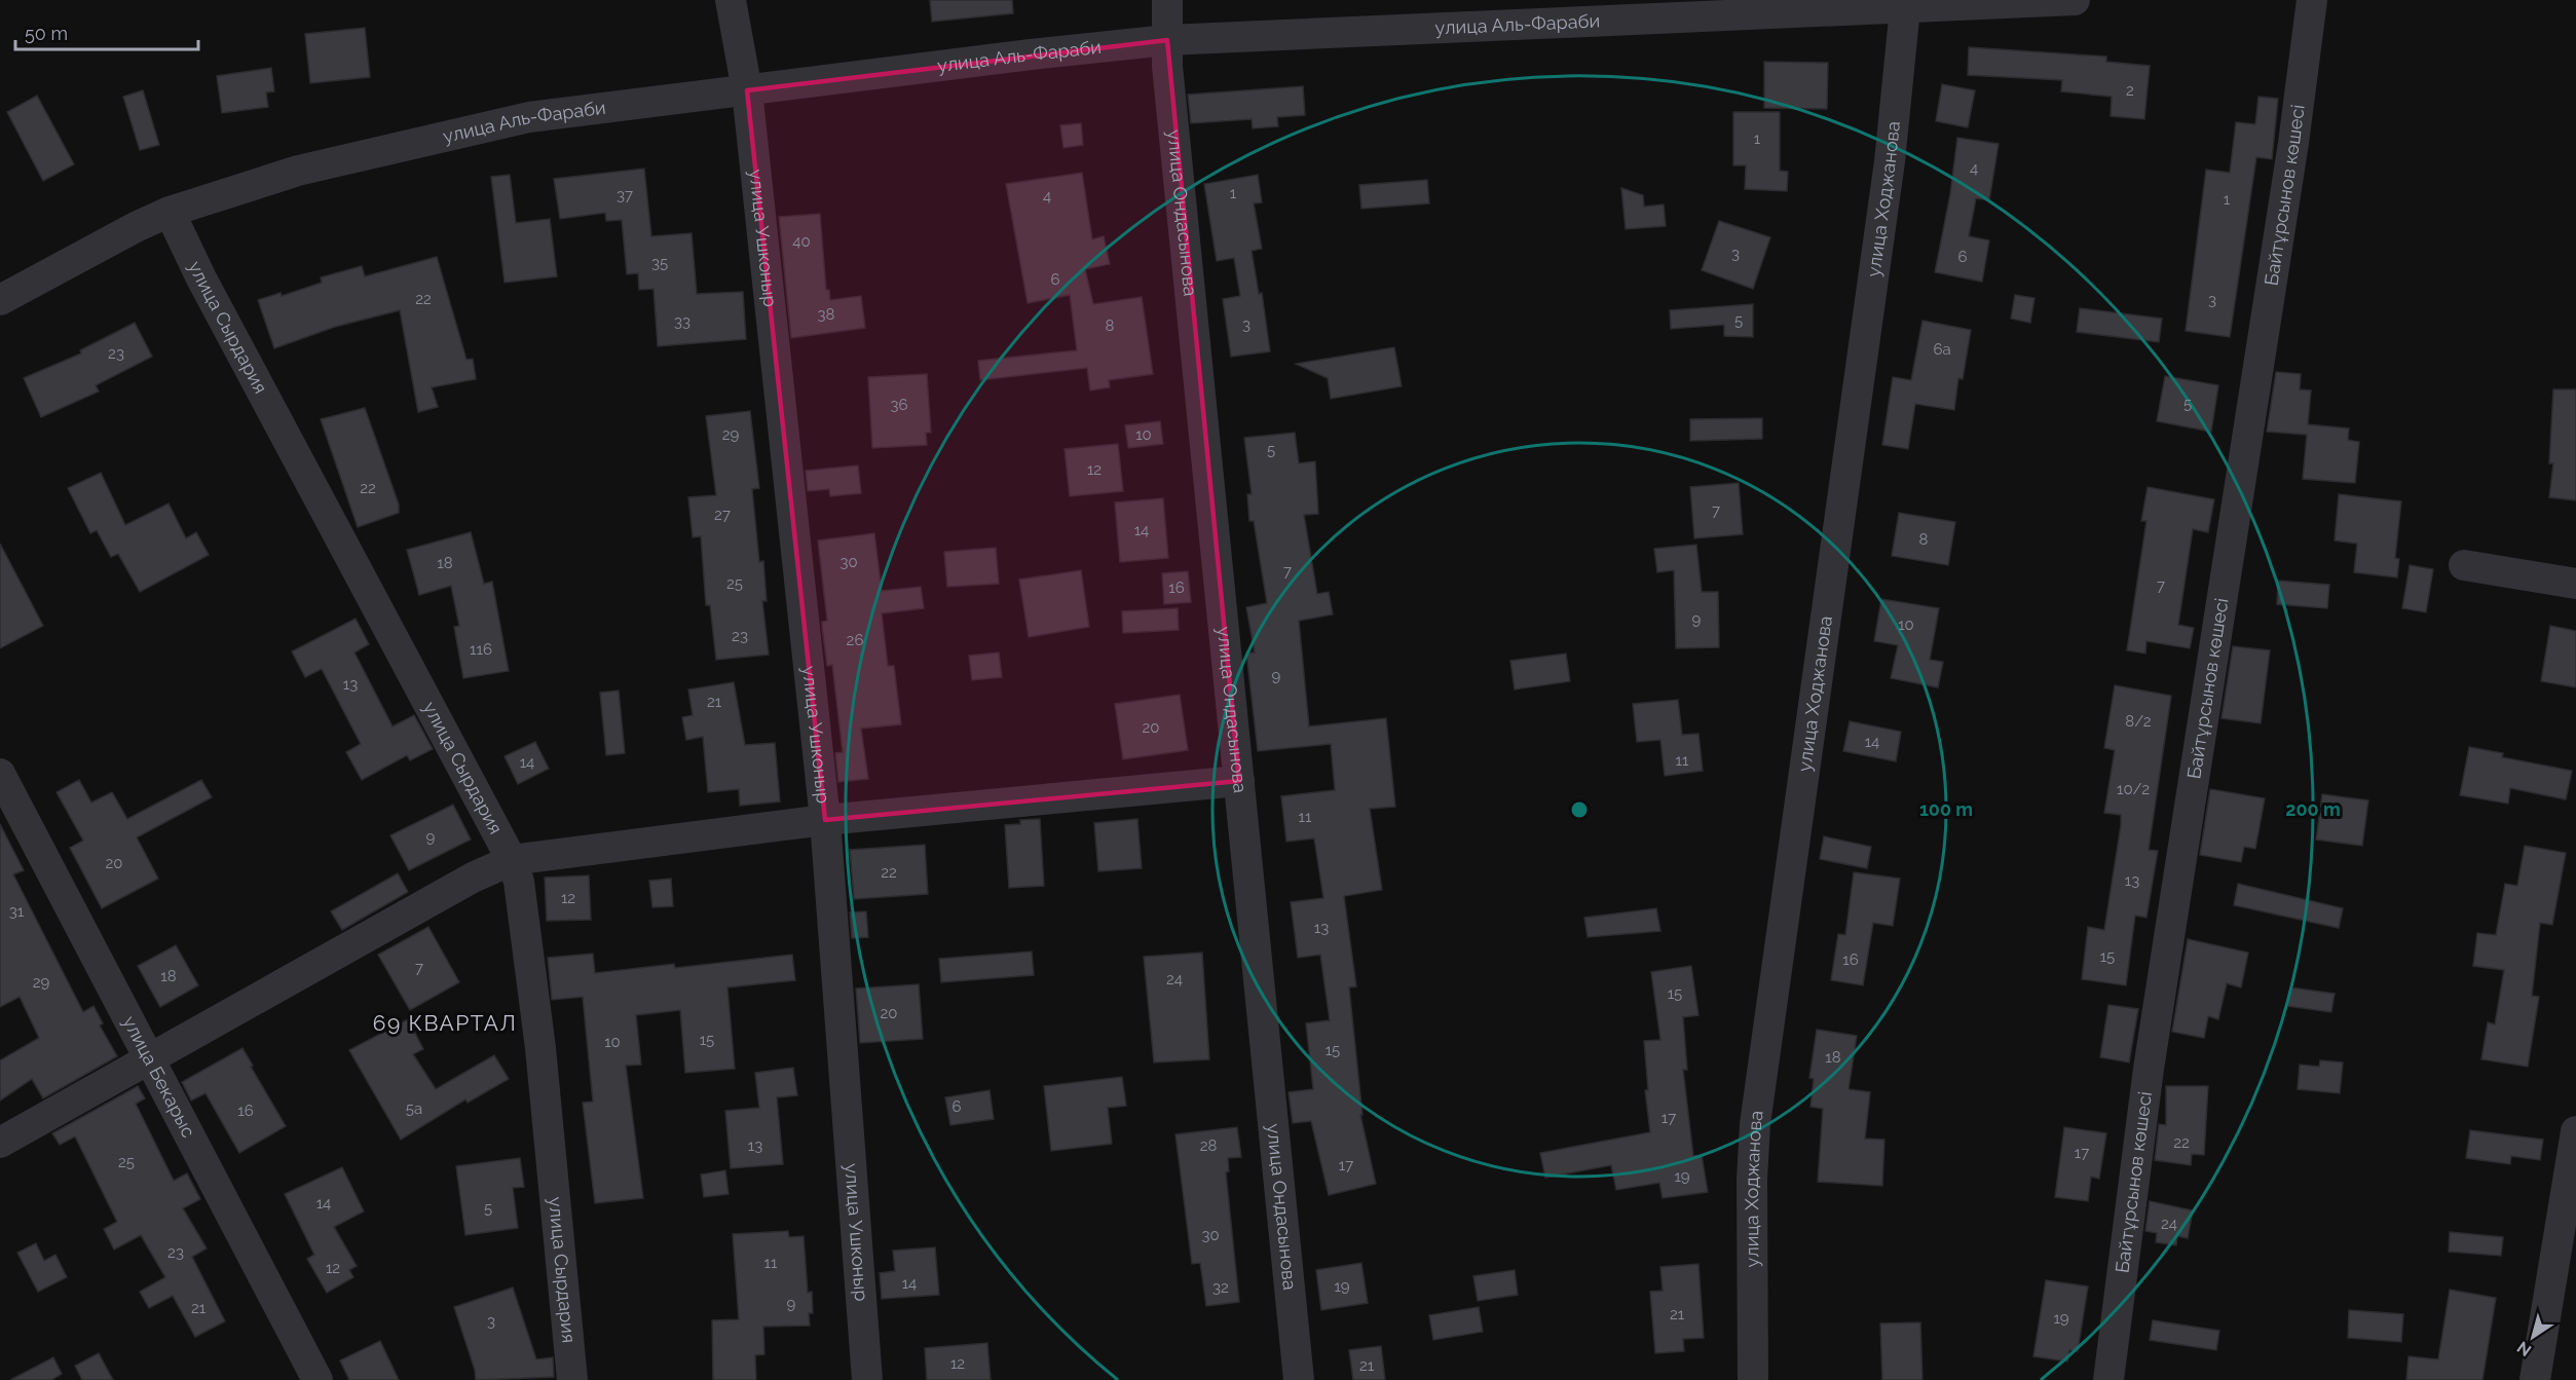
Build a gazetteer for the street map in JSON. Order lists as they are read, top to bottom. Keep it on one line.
{"streets":{"street":["улица Аль-Фараби","Байтұрсынов көшесі","улица Ходжанова","улица Ондасынова","улица Ушконыр","улица Сырдария","улица Бекарыс"]},"crossings":[["улица Аль-Фараби","улица Ходжанова"],["улица Аль-Фараби","улица Ондасынова"],["улица Аль-Фараби","улица Ушконыр"],["улица Аль-Фараби","улица Сырдария"]],"districts":["69 КВАРТАЛ"],"house_numbers":["2","1","4","1","37","4","1","40","3","6","35","6","22","3","38","5","33","3","8","6а","23","5","36","29","10","5","12","22","7","27","14","8","30","18","7","25","7","16","9","10","23","26","116","9","13","21","8/2","20","14","11","14","10/2","11","9","20","22","13","12","31","13","15","16","7","18","24","29","15","20","15","10","15","18","6","5а","16","17","22","13","28","17","25","17","19","14","5","24","30","23","11","12","14","19","32","9","21","21","19","3","12","21"],"scale_bar":"50 m","north":"bottom left","rings":["100 m","200 m"]}
